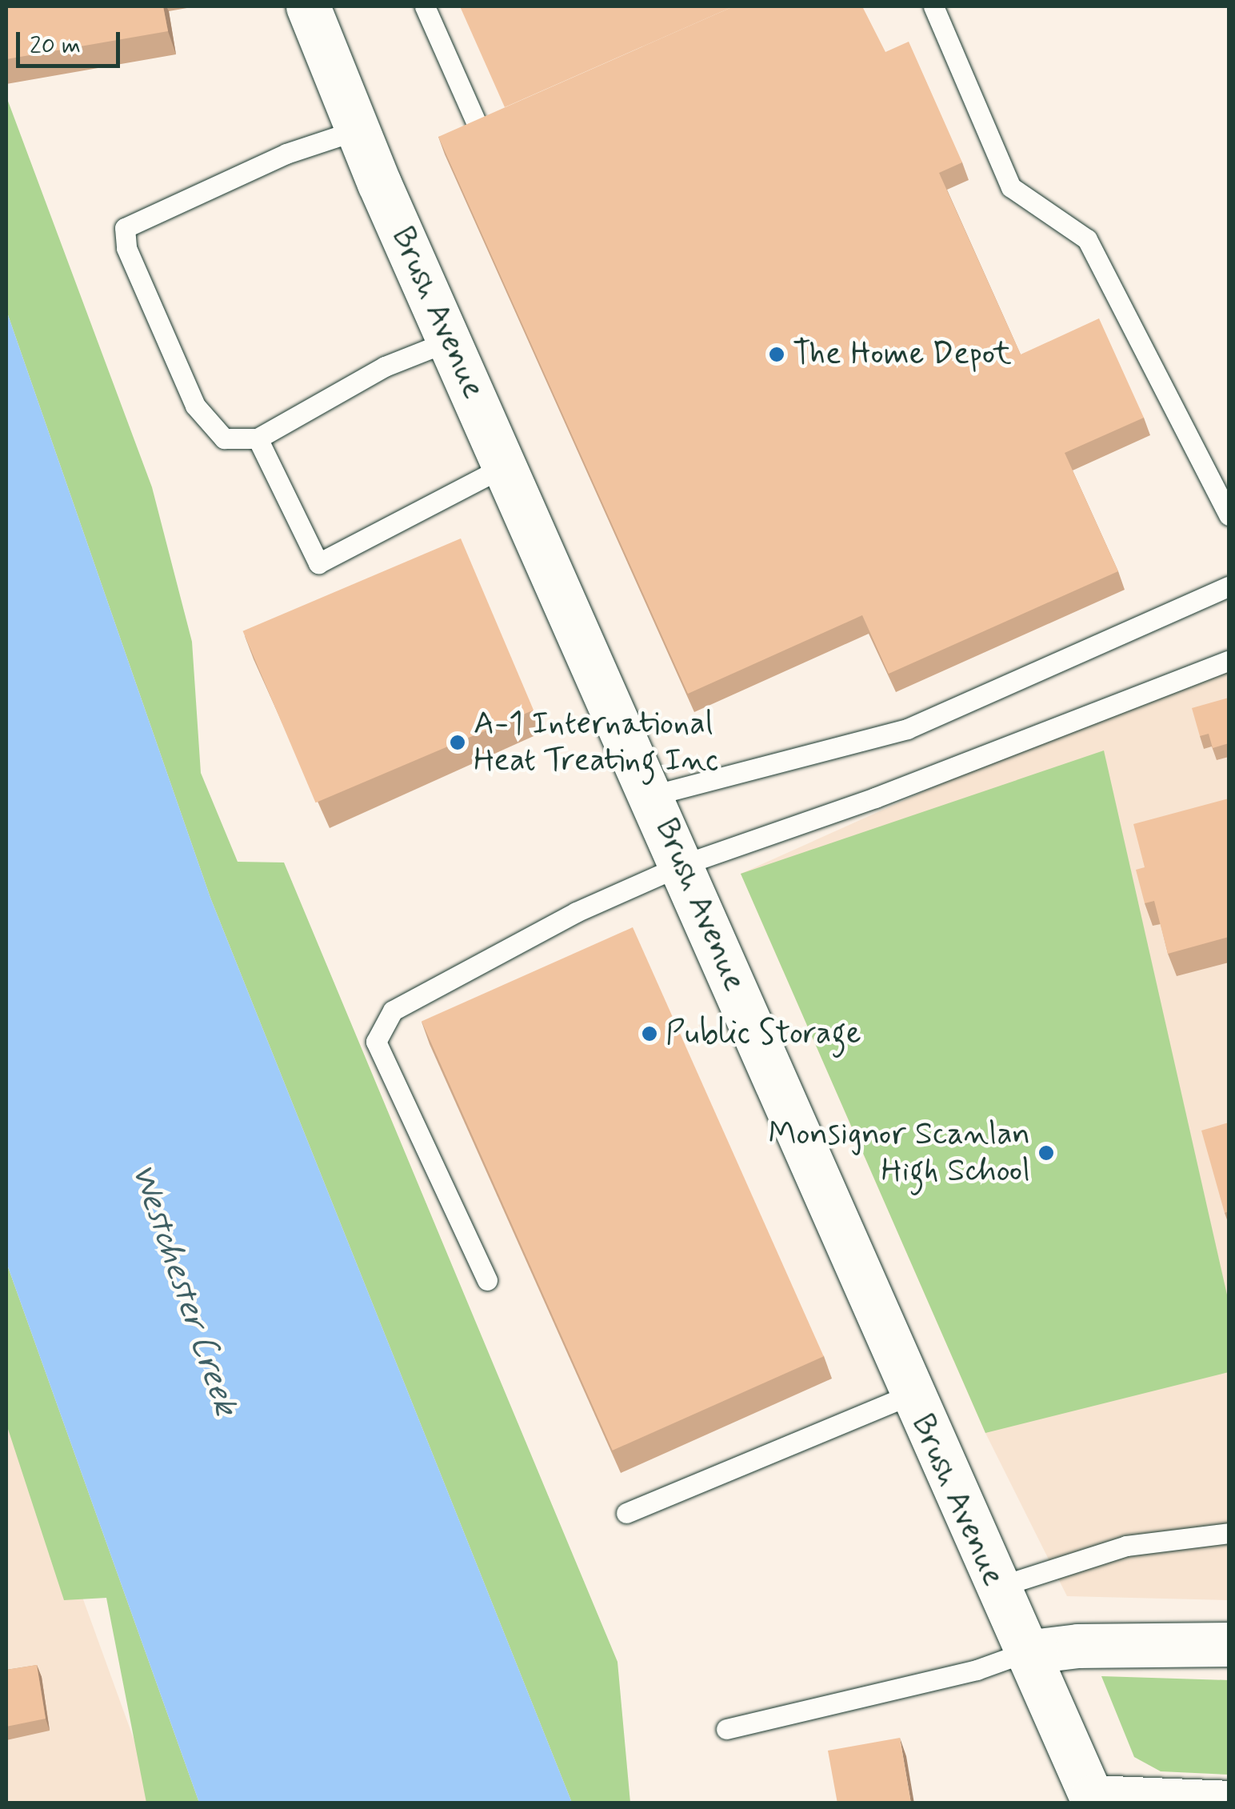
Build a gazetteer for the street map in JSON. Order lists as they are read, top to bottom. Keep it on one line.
{"streets":{"street":["Brush Avenue"]},"water":["Westchester Creek"],"places":["The Home Depot","A-1 International Heat Treating Inc","Public Storage","Monsignor Scanlan High School"],"scale_bar":"20 m"}
